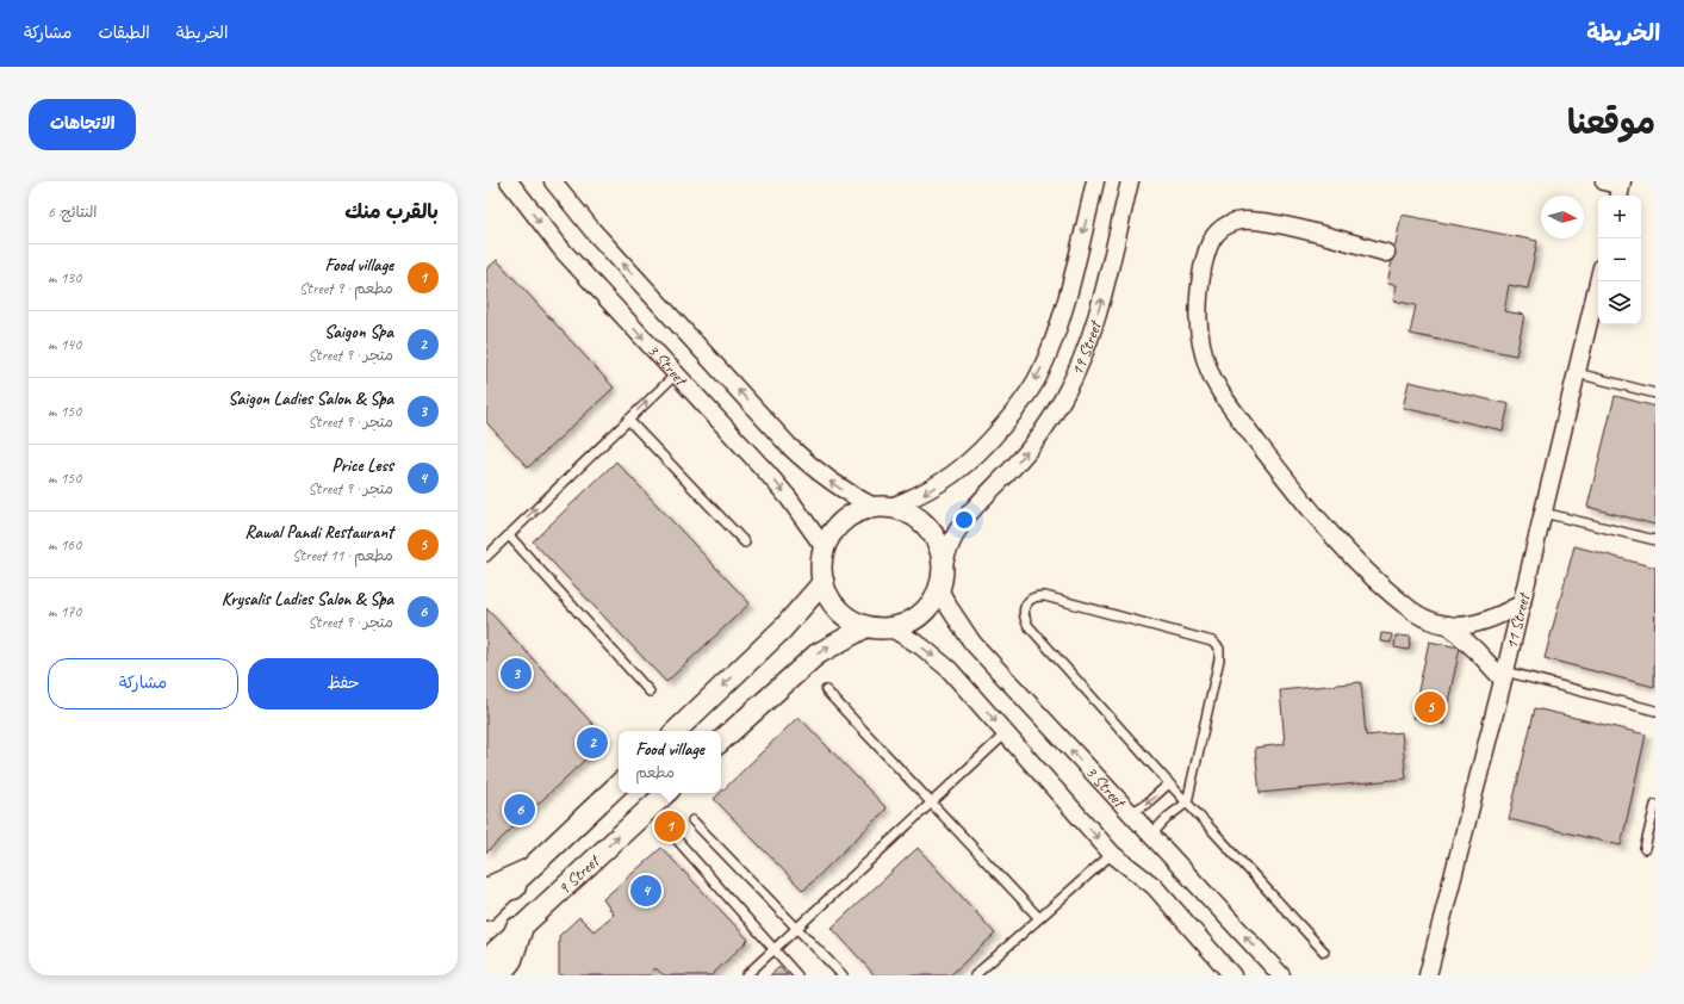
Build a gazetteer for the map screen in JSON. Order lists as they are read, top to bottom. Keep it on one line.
{"streets":{"street":["19 Street","3 Street","11 Street","9 Street"]},"crossings":[["19 Street","3 Street"]],"north":"right","page":{"header":"الخريطة","nav":["الخريطة","الطبقات","مشاركة"],"title":"موقعنا","buttons":["الاتجاهات",["حفظ","مشاركة"]],"heading":["بالقرب منك","النتائج: 6"],"map_buttons":["+","−"],"list":[{"mark":"1","name":"Food village","note":"مطعم · 9 Street","value":"130 m"},{"mark":"2","name":"Saigon Spa","note":"متجر · 9 Street","value":"140 m"},{"mark":"3","name":"Saigon Ladies Salon & Spa","note":"متجر · 9 Street","value":"150 m"},{"mark":"4","name":"Price Less","note":"متجر · 9 Street","value":"150 m"},{"mark":"5","name":"Rawal Pandi Restaurant","note":"مطعم · 11 Street","value":"160 m"},{"mark":"6","name":"Krysalis Ladies Salon & Spa","note":"متجر · 9 Street","value":"170 m"}],"pins":["3","5","2","6","1","4"],"popup":["Food village","مطعم"]}}
